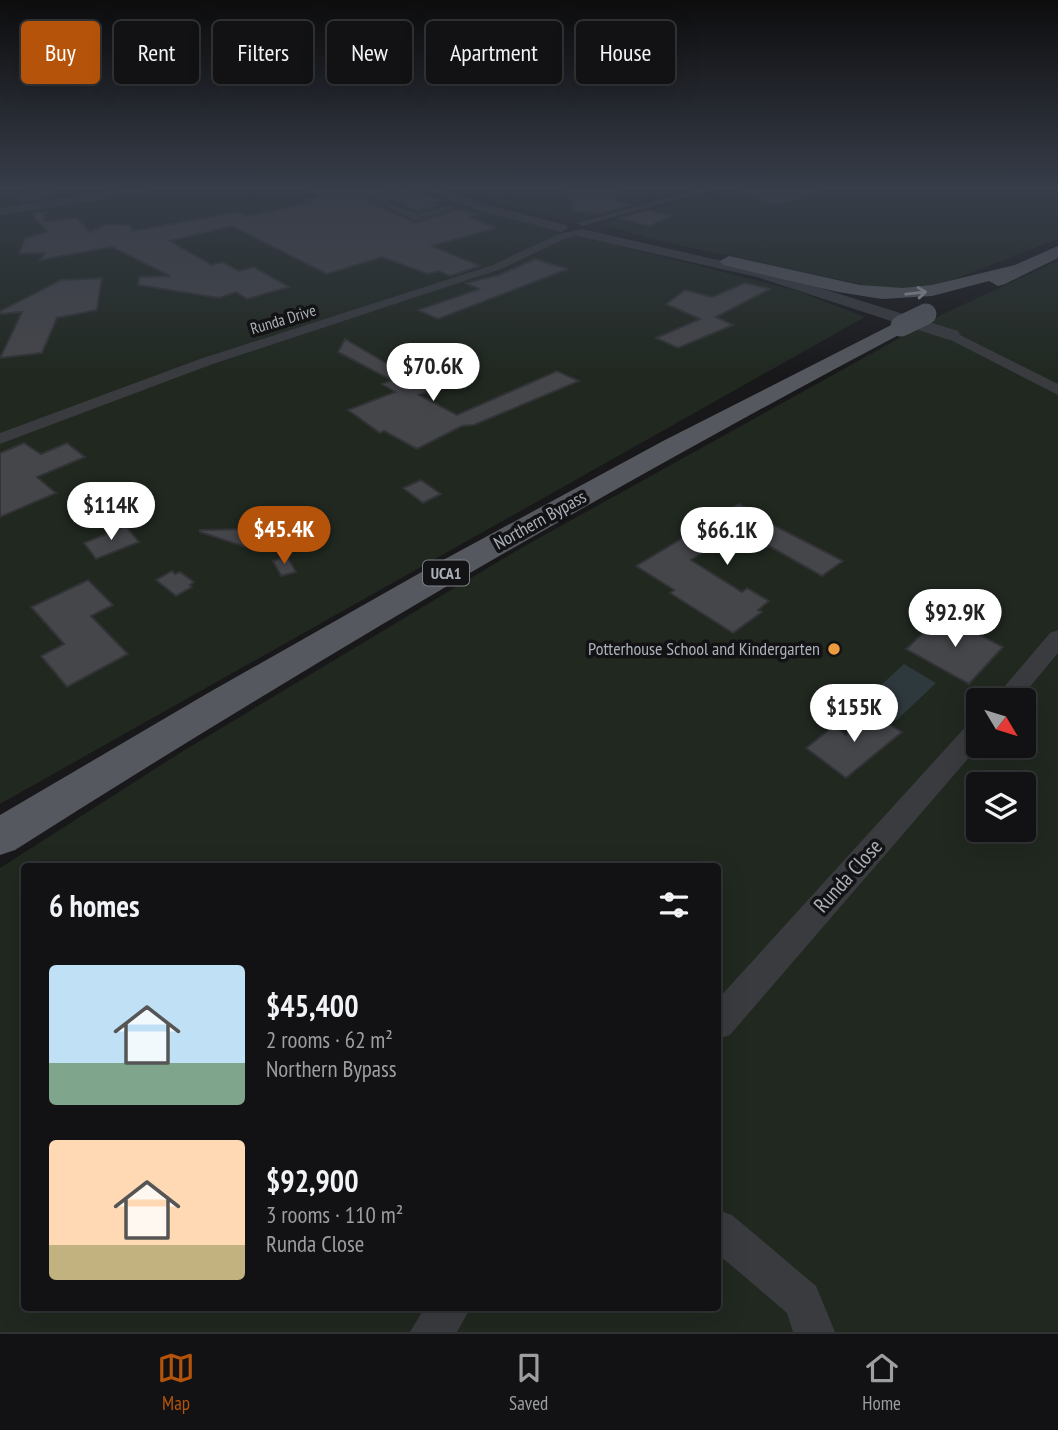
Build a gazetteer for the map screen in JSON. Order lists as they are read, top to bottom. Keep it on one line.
{"streets":{"main road":["Northern Bypass","UCA1"],"street":["Runda Drive","Runda Close"]},"places":["Potterhouse School and Kindergarten"],"north":"bottom right","page":{"chip":["Buy","Rent","Filters","New","Apartment","House"],"price":["$70.6K","$114K","$45.4K","$66.1K","$92.9K","$155K"],"heading":"6 homes","list":[{"name":"$45,400","note":"2 rooms · 62 m² · Northern Bypass"},{"name":"$92,900","note":"3 rooms · 110 m² · Runda Close"}],"tabs":["Map","Saved","Home"]}}
